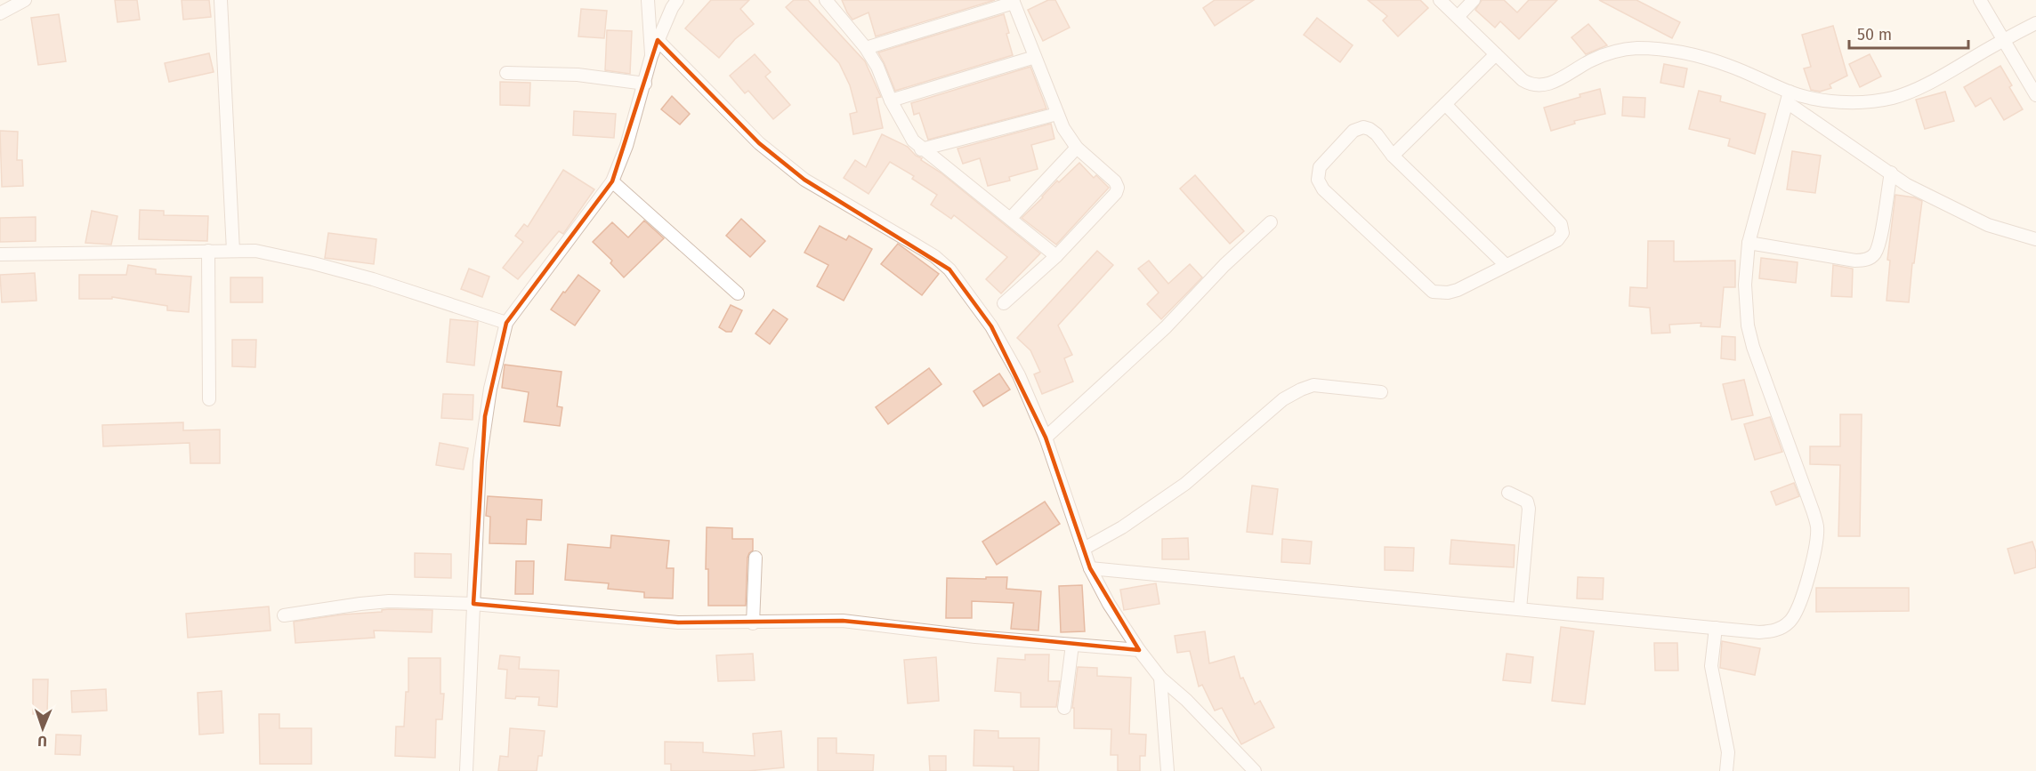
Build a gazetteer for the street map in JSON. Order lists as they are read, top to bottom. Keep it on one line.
{"scale_bar":"50 m","north":"bottom"}
